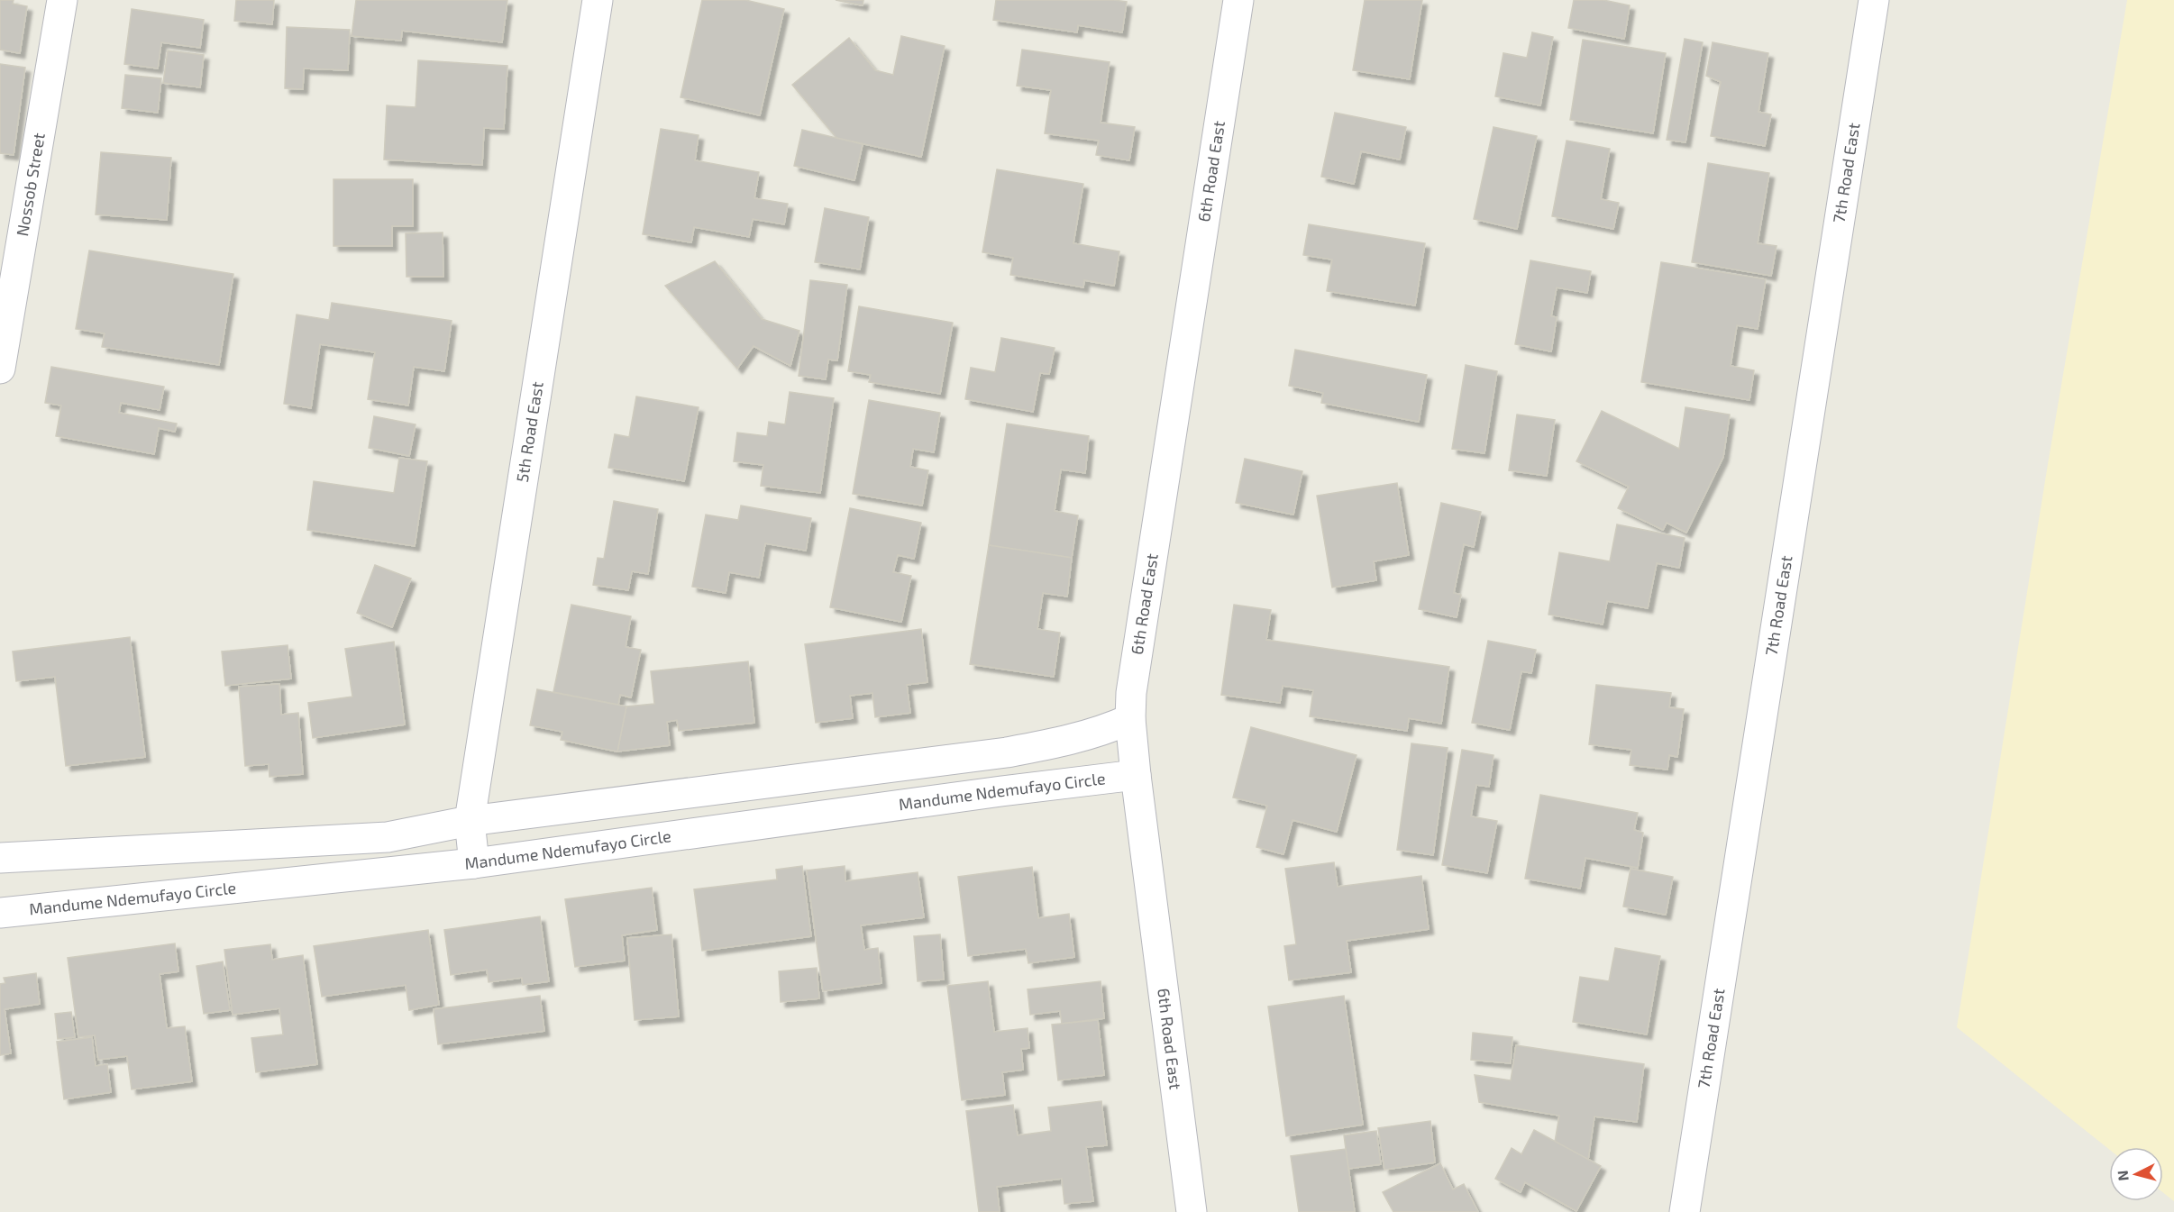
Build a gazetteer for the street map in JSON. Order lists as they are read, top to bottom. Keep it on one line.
{"streets":{"street":["6th Road East","7th Road East","Nossob Street","5th Road East","Mandume Ndemufayo Circle"]},"crossings":[["6th Road East","Mandume Ndemufayo Circle"],["5th Road East","Mandume Ndemufayo Circle"]],"north":"left"}
